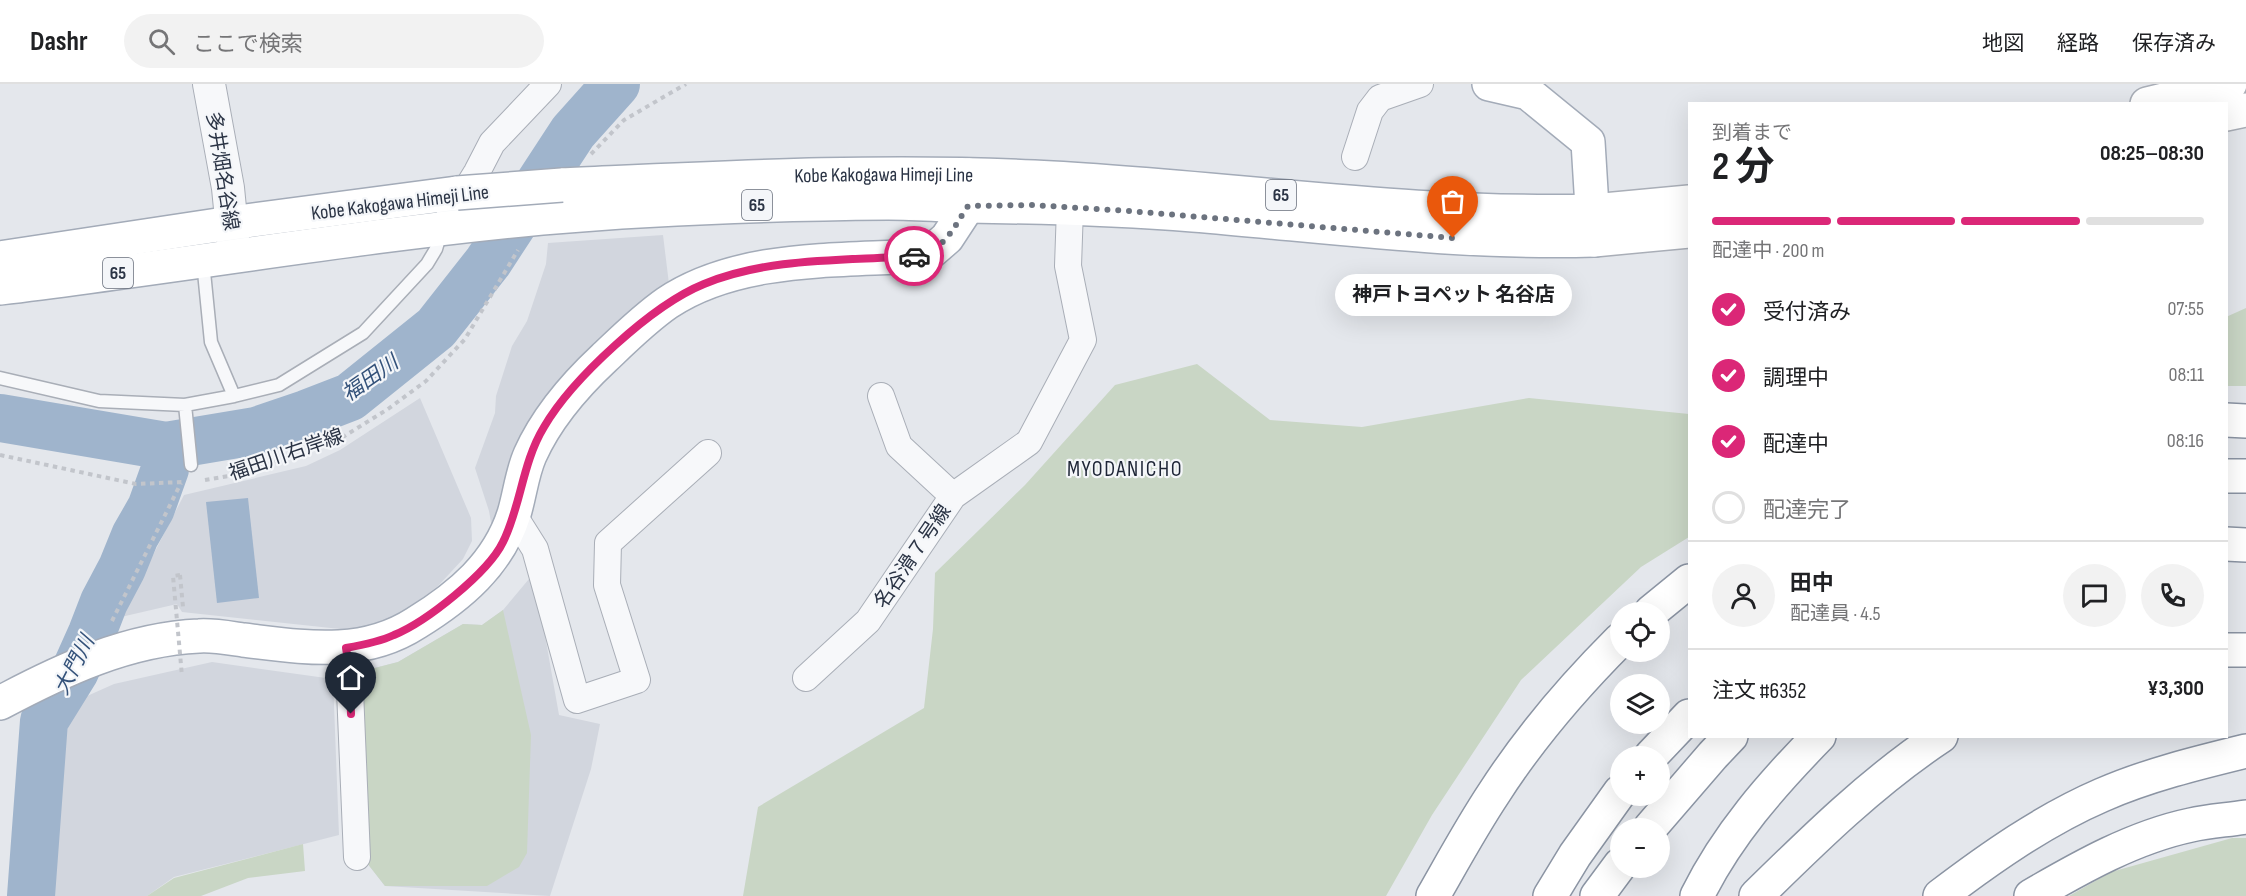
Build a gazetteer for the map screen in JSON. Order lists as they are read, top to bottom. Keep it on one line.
{"streets":{"main road":["Kobe Kakogawa Himeji Line","65"],"street":["多井畑名谷線","名谷滑７号線"],"path":["福田川右岸線"]},"crossings":[["多井畑名谷線","Kobe Kakogawa Himeji Line"],["Kobe Kakogawa Himeji Line","名谷滑７号線"]],"districts":["MYODANICHO"],"water":["福田川","大門川"],"places":["神戸トヨペット 名谷店"],"page":{"header":"Dashr","search":"ここで検索","nav":["地図","経路","保存済み"],"heading":["2 分","到着まで","08:25–08:30"],"panel":["田中","配達員 · 4.5","注文 #6352","¥3,300"],"bar":"配達中 · 200 m","bubble":"神戸トヨペット 名谷店","list":[["受付済み","07:55"],["調理中","08:11"],["配達中","08:16"],"配達完了"],"map_buttons":["+","−"]}}
